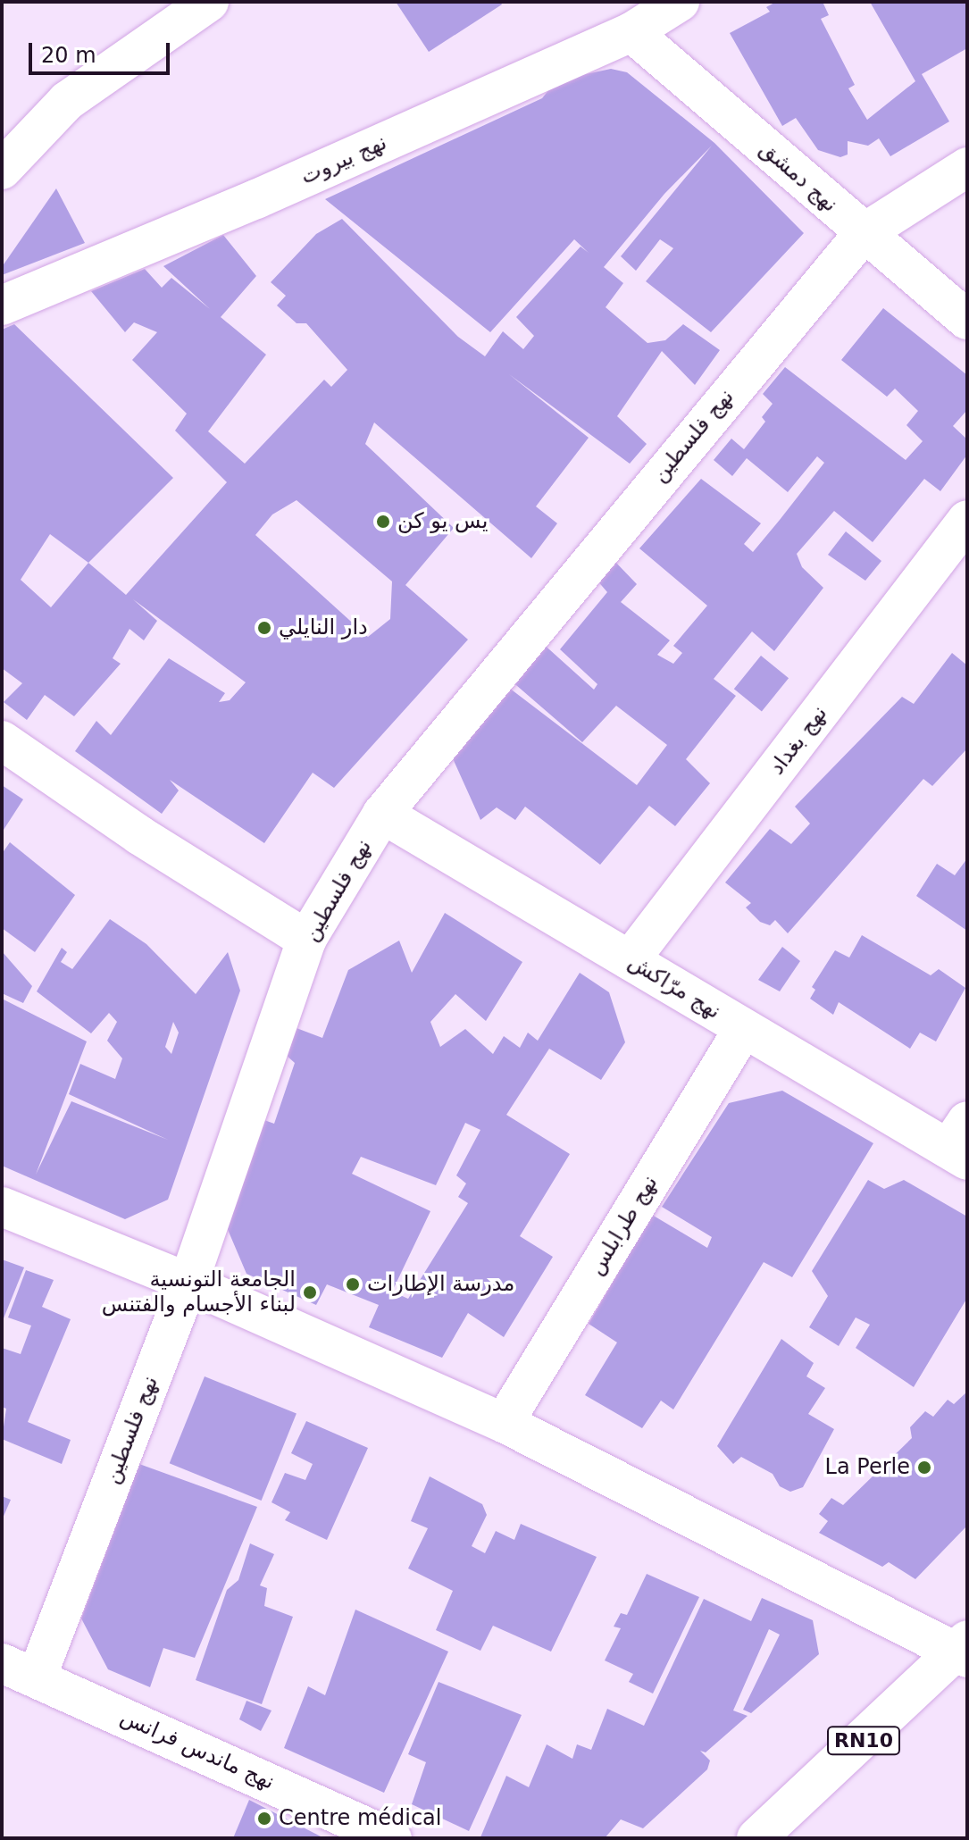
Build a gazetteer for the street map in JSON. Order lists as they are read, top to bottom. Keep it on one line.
{"streets":{"street":["نهج بيروت","نهج دمشق","نهج فلسطين","نهج بغداد","نهج مرّاكش","نهج طرابلس","RN10","نهج ماندس فرانس"]},"crossings":[["نهج بيروت","نهج دمشق"],["نهج دمشق","نهج فلسطين"],["نهج فلسطين","نهج مرّاكش"],["نهج فلسطين","نهج ماندس فرانس"],["نهج بغداد","نهج مرّاكش"],["نهج مرّاكش","نهج طرابلس"]],"places":["يس يو كن","دار النايلي","مدرسة الإطارات","الجامعة التونسية لبناء الأجسام والفتنس","La Perle","Centre médical"],"scale_bar":"20 m"}
